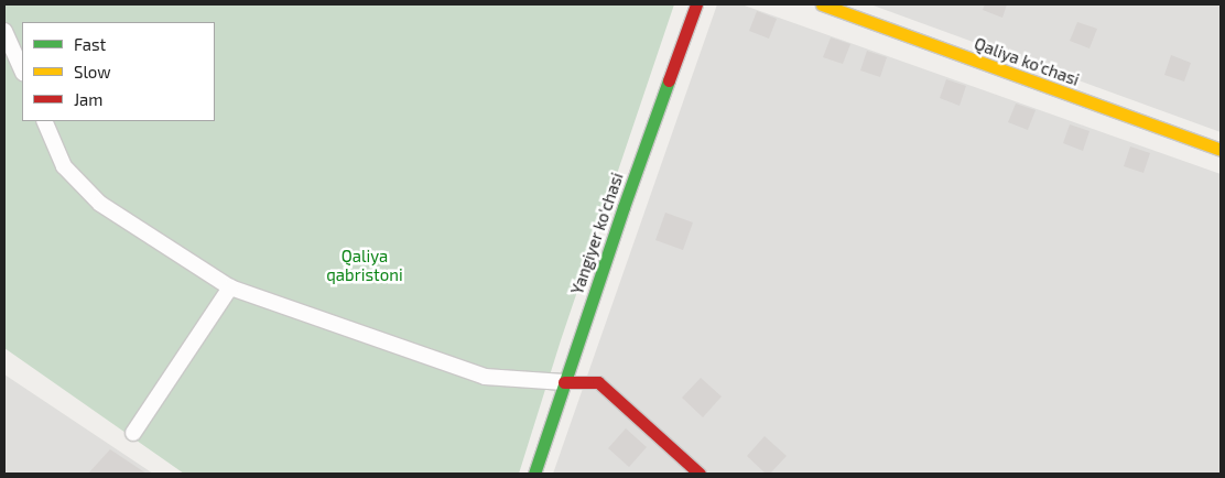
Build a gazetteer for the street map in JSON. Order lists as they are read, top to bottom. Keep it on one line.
{"streets":{"street":["Qaliya ko'chasi","Yangiyer ko'chasi"]},"parks":["Qaliya qabristoni"],"legend":["Fast","Slow","Jam"]}
